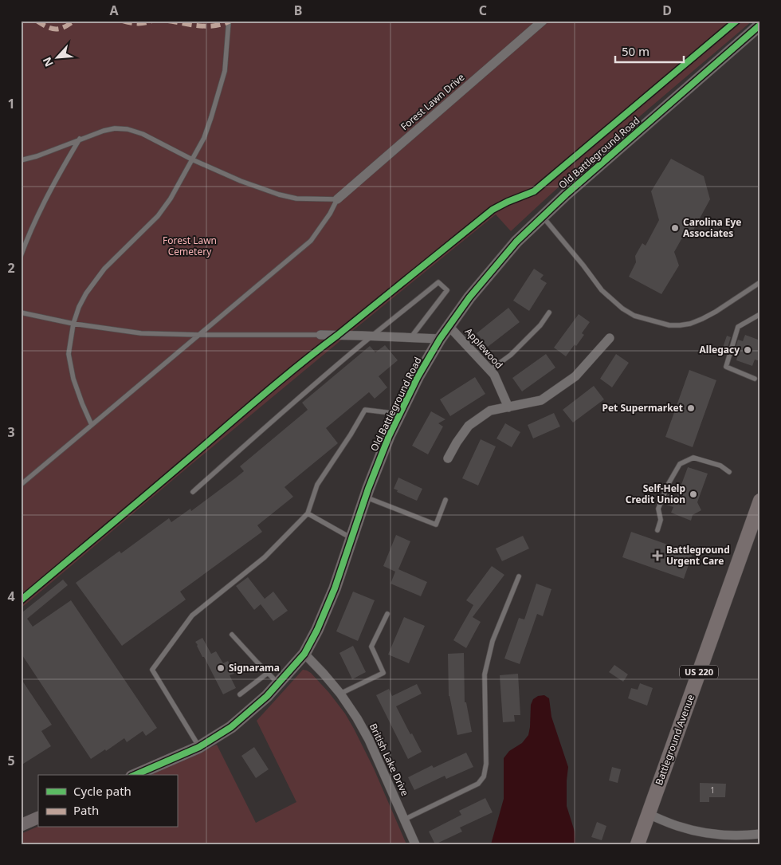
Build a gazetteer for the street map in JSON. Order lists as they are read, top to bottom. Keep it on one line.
{"streets":{"main road":["US 220","Battleground Avenue"],"street":["Forest Lawn Drive","Old Battleground Road","Applewood","British Lake Drive"]},"crossings":[["Old Battleground Road","Applewood"],["Old Battleground Road","British Lake Drive"]],"parks":["Forest Lawn Cemetery"],"places":{"other":["Carolina Eye Associates","Allegacy","Pet Supermarket","Self-Help Credit Union","Signarama"],"health":["Battleground Urgent Care"]},"house_numbers":["1"],"legend":["Cycle path","Path"],"scale_bar":"50 m","north":"bottom left","grid":{"columns":["A","B","C","D"],"rows":["1","2","3","4","5"]}}
